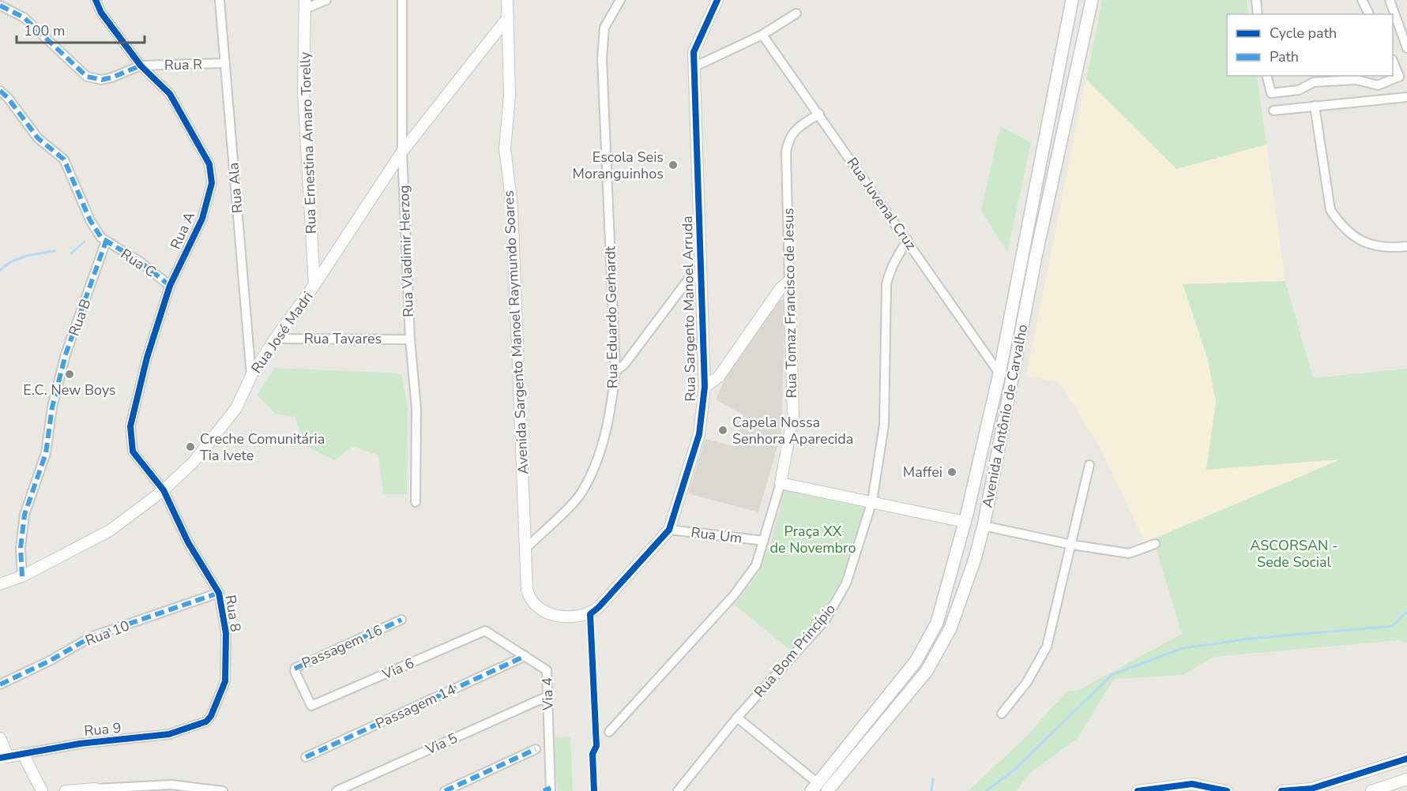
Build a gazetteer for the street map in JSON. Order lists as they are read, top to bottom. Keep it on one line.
{"streets":{"main road":["Avenida Antônio de Carvalho"],"street":["Rua R","Rua Ernestina Amaro Torelly","Rua Ala","Rua Juvenal Cruz","Rua A","Rua Vladimir Herzog","Rua C","Rua Tomaz Francisco de Jesus","Rua Sargento Manoel Arruda","Rua B","Rua Eduardo Gerhardt","Rua José Madri","Avenida Sargento Manoel Raymundo Soares","Rua Tavares","Rua Um","Rua 8","Rua 10","Passagem 16","Rua Bom Princípio","Via 6","Via 4","Passagem 14","Rua 9","Via 5"]},"crossings":[["Rua R","Rua Ala"],["Rua R","Rua A"],["Rua Ernestina Amaro Torelly","Rua José Madri"],["Rua Ala","Rua José Madri"],["Rua Juvenal Cruz","Rua Tomaz Francisco de Jesus"],["Rua Juvenal Cruz","Avenida Antônio de Carvalho"],["Rua Juvenal Cruz","Rua Bom Princípio"],["Rua A","Rua C"],["Rua A","Rua José Madri"],["Rua A","Rua 8"],["Rua Vladimir Herzog","Rua José Madri"],["Rua Vladimir Herzog","Rua Tavares"],["Rua C","Rua B"],["Rua Tomaz Francisco de Jesus","Rua Um"],["Rua Sargento Manoel Arruda","Avenida Sargento Manoel Raymundo Soares"],["Rua Sargento Manoel Arruda","Rua Um"],["Rua B","Rua José Madri"],["Rua Eduardo Gerhardt","Avenida Sargento Manoel Raymundo Soares"],["Rua José Madri","Avenida Sargento Manoel Raymundo Soares"],["Rua José Madri","Rua Tavares"],["Rua José Madri","Rua 8"],["Rua 8","Rua 10"],["Rua 8","Rua 9"],["Passagem 16","Via 6"],["Via 6","Via 4"],["Via 4","Passagem 14"],["Via 4","Via 5"]],"parks":["Praça XX de Novembro","ASCORSAN - Sede Social"],"places":["Escola Seis Moranguinhos","E.C. New Boys","Capela Nossa Senhora Aparecida","Creche Comunitária Tia Ivete","Maffei"],"legend":["Cycle path","Path"],"scale_bar":"100 m"}
